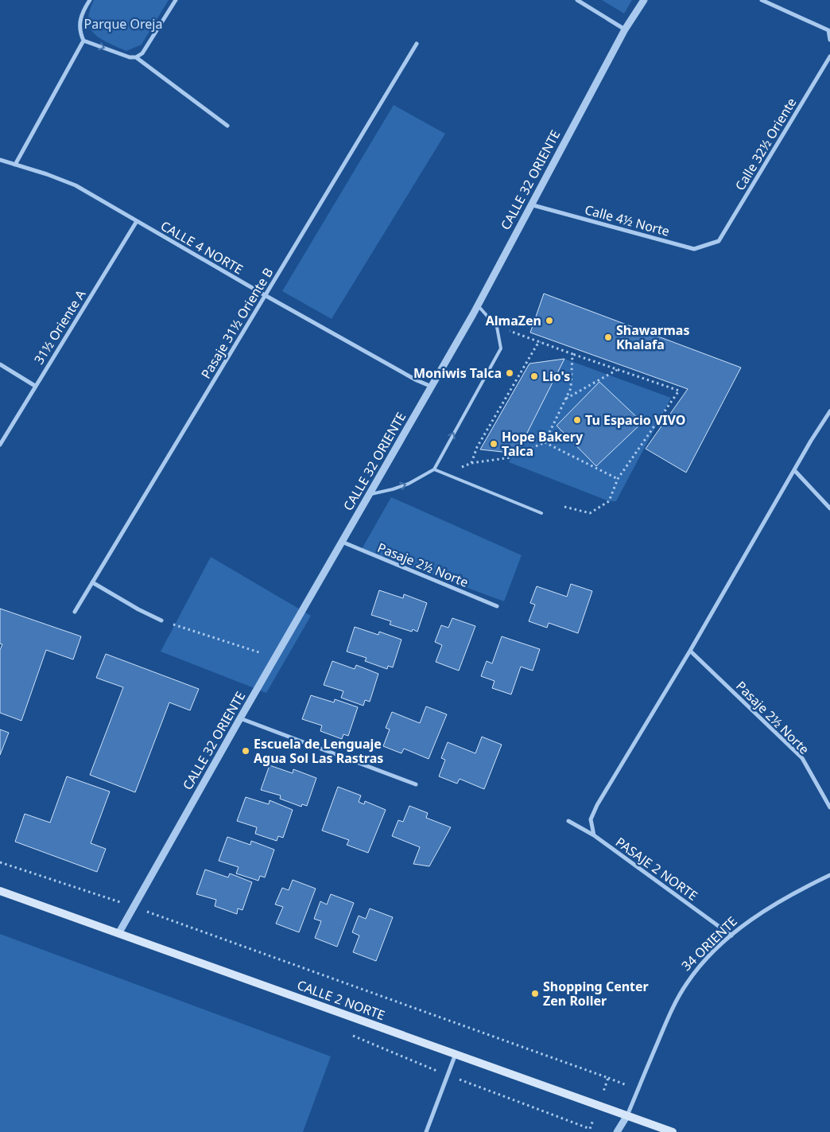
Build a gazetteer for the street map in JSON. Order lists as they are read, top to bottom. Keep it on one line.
{"streets":{"main road":["CALLE 2 NORTE"],"street":["Calle 32½ Oriente","CALLE 32 ORIENTE","Calle 4½ Norte","CALLE 4 NORTE","Pasaje 31½ Oriente B","31½ Oriente A","Pasaje 2½ Norte","PASAJE 2 NORTE","34 ORIENTE"]},"crossings":[["Calle 32½ Oriente","Calle 4½ Norte"],["CALLE 32 ORIENTE","Calle 4½ Norte"],["CALLE 32 ORIENTE","CALLE 4 NORTE"],["CALLE 32 ORIENTE","Pasaje 2½ Norte"],["CALLE 32 ORIENTE","CALLE 2 NORTE"],["CALLE 4 NORTE","Pasaje 31½ Oriente B"],["CALLE 4 NORTE","31½ Oriente A"],["PASAJE 2 NORTE","34 ORIENTE"],["34 ORIENTE","CALLE 2 NORTE"]],"parks":["Parque Oreja"],"places":["AlmaZen","Shawarmas Khalafa","Moniwis Talca","Lio's","Tu Espacio VIVO","Hope Bakery Talca","Escuela de Lenguaje Agua Sol Las Rastras","Shopping Center Zen Roller"]}
